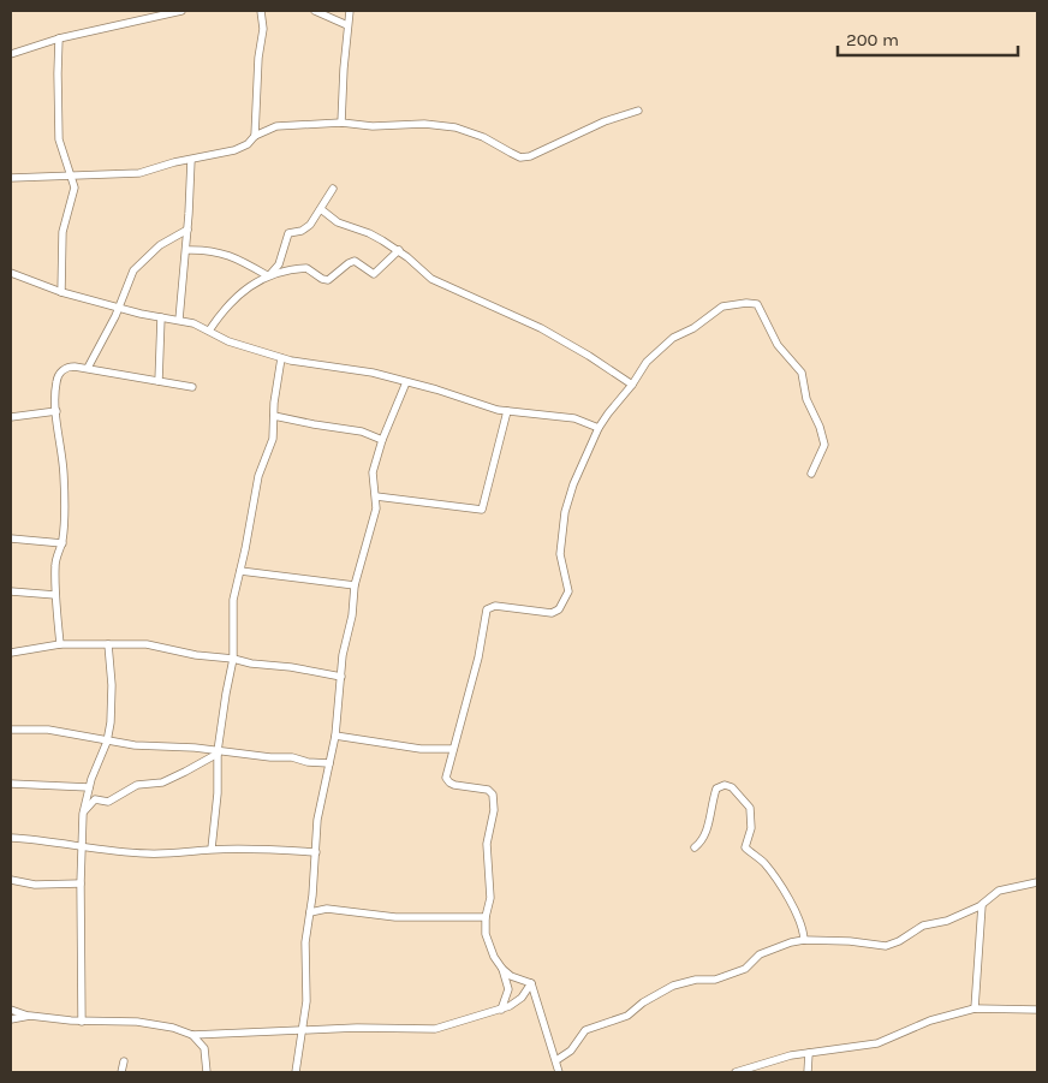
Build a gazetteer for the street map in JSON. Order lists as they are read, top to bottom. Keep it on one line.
{"scale_bar":"200 m"}
